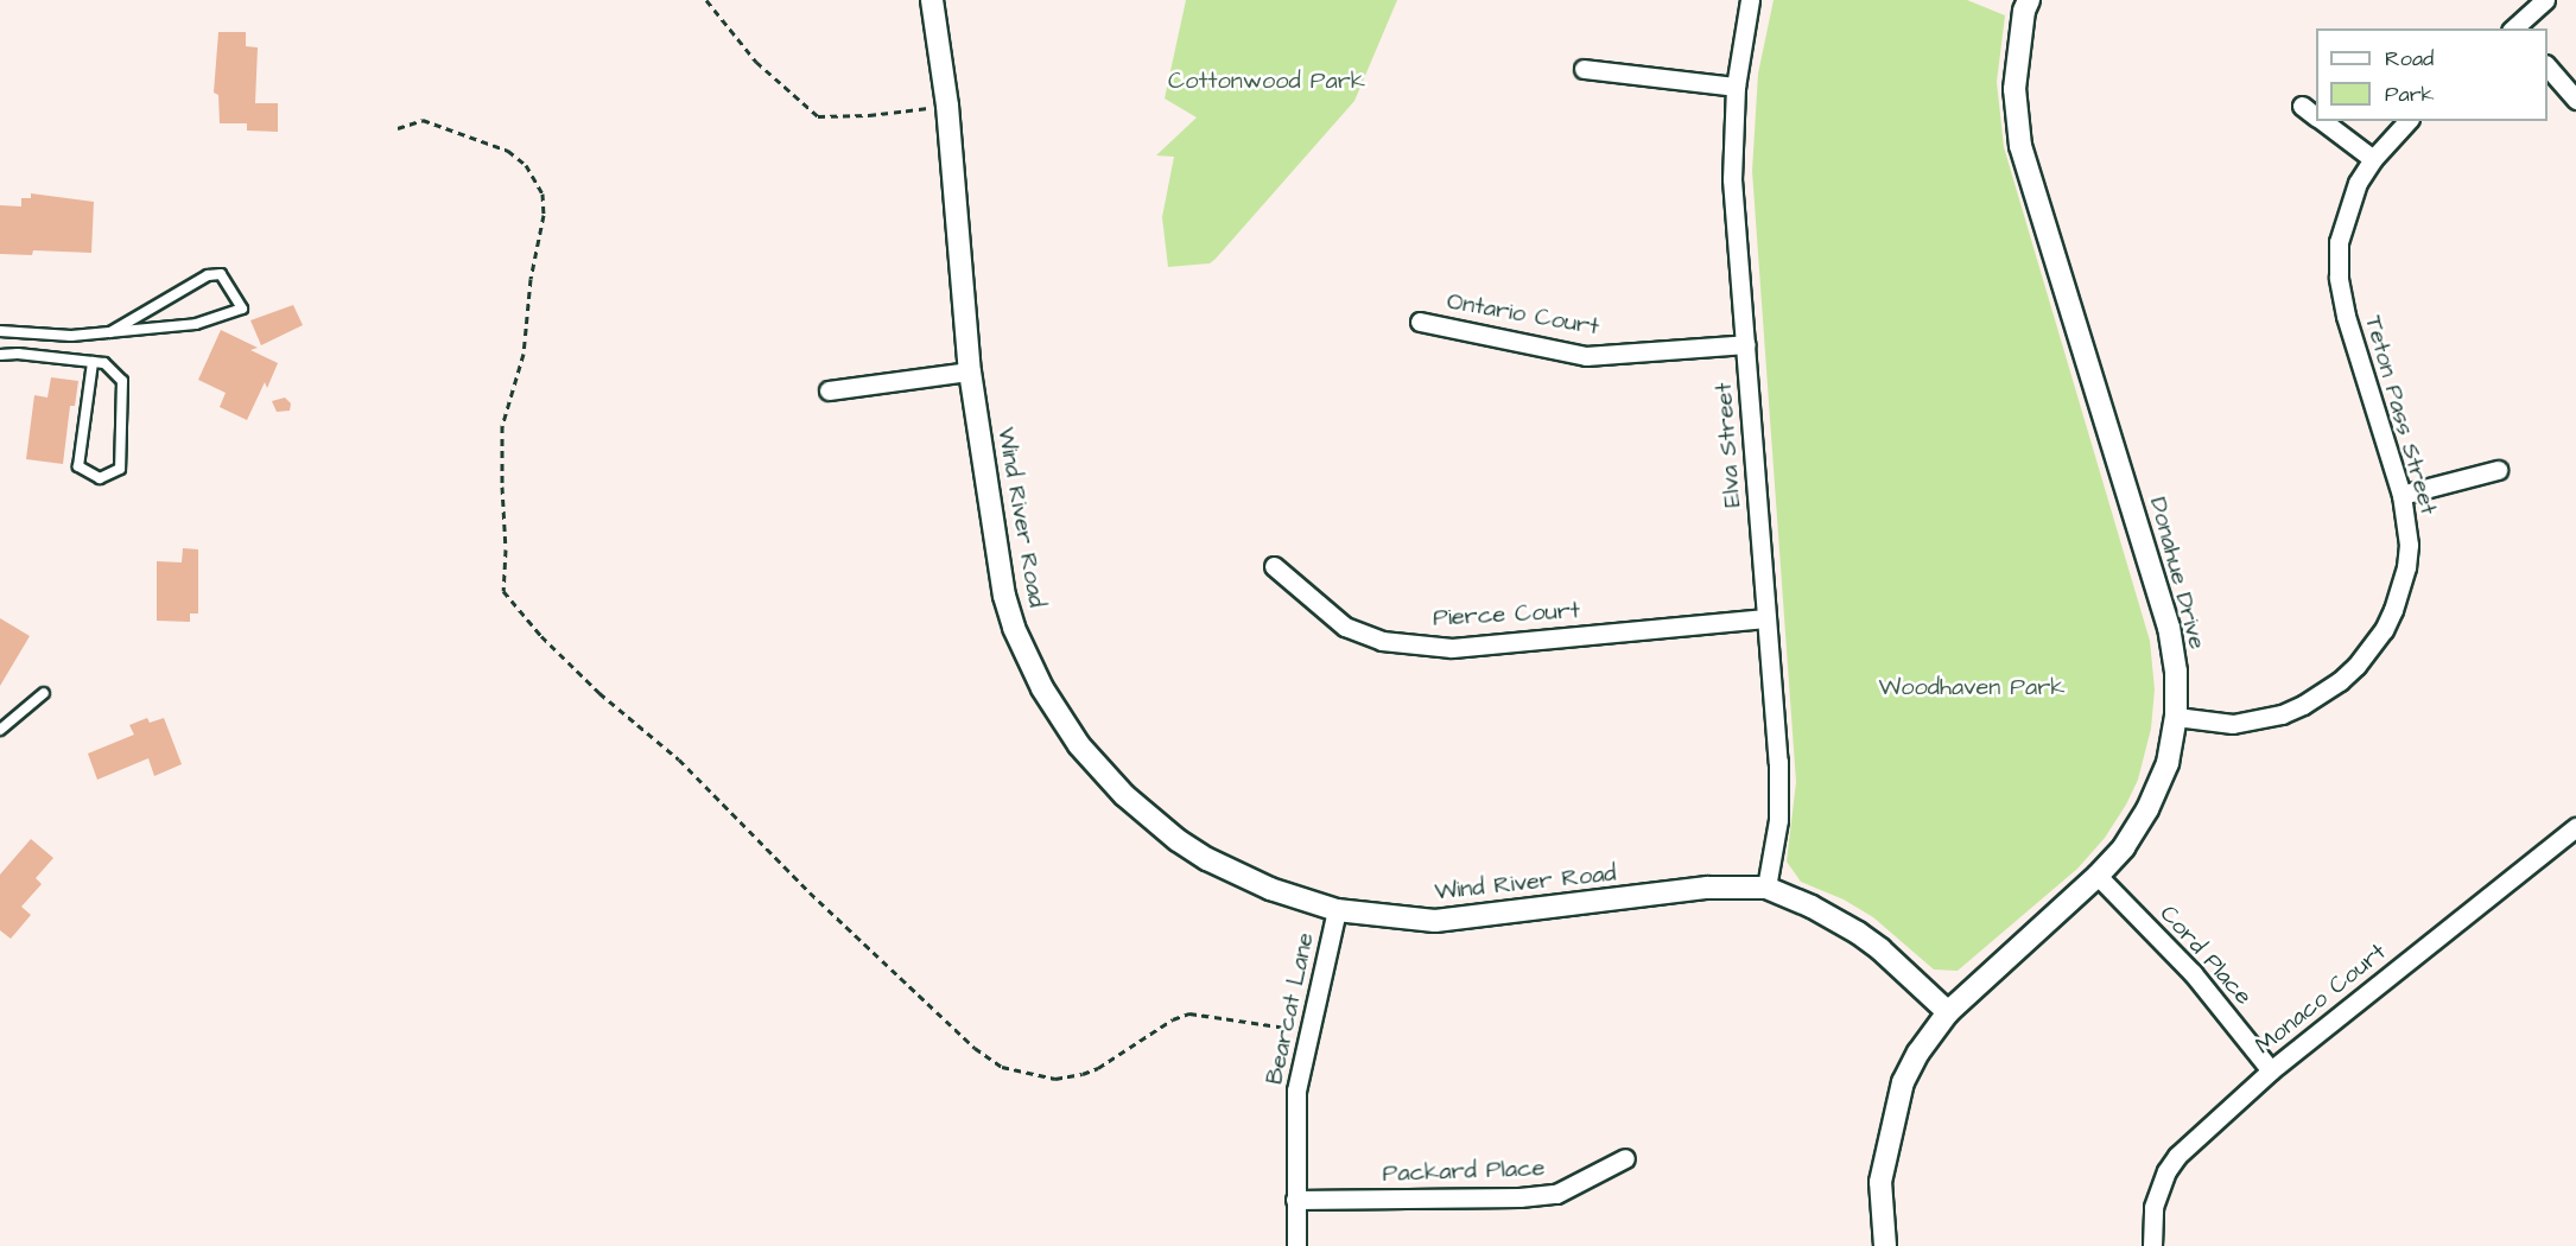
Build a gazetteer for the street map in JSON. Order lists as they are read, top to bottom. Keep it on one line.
{"streets":{"street":["Ontario Court","Teton Pass Street","Elva Street","Wind River Road","Donahue Drive","Pierce Court","Cord Place","Monaco Court","Bearcat Lane","Packard Place"]},"crossings":[["Ontario Court","Elva Street"],["Teton Pass Street","Donahue Drive"],["Elva Street","Wind River Road"],["Elva Street","Pierce Court"],["Wind River Road","Donahue Drive"],["Wind River Road","Bearcat Lane"],["Donahue Drive","Cord Place"],["Cord Place","Monaco Court"],["Bearcat Lane","Packard Place"]],"parks":["Cottonwood Park","Woodhaven Park"],"legend":["Road","Park"]}
